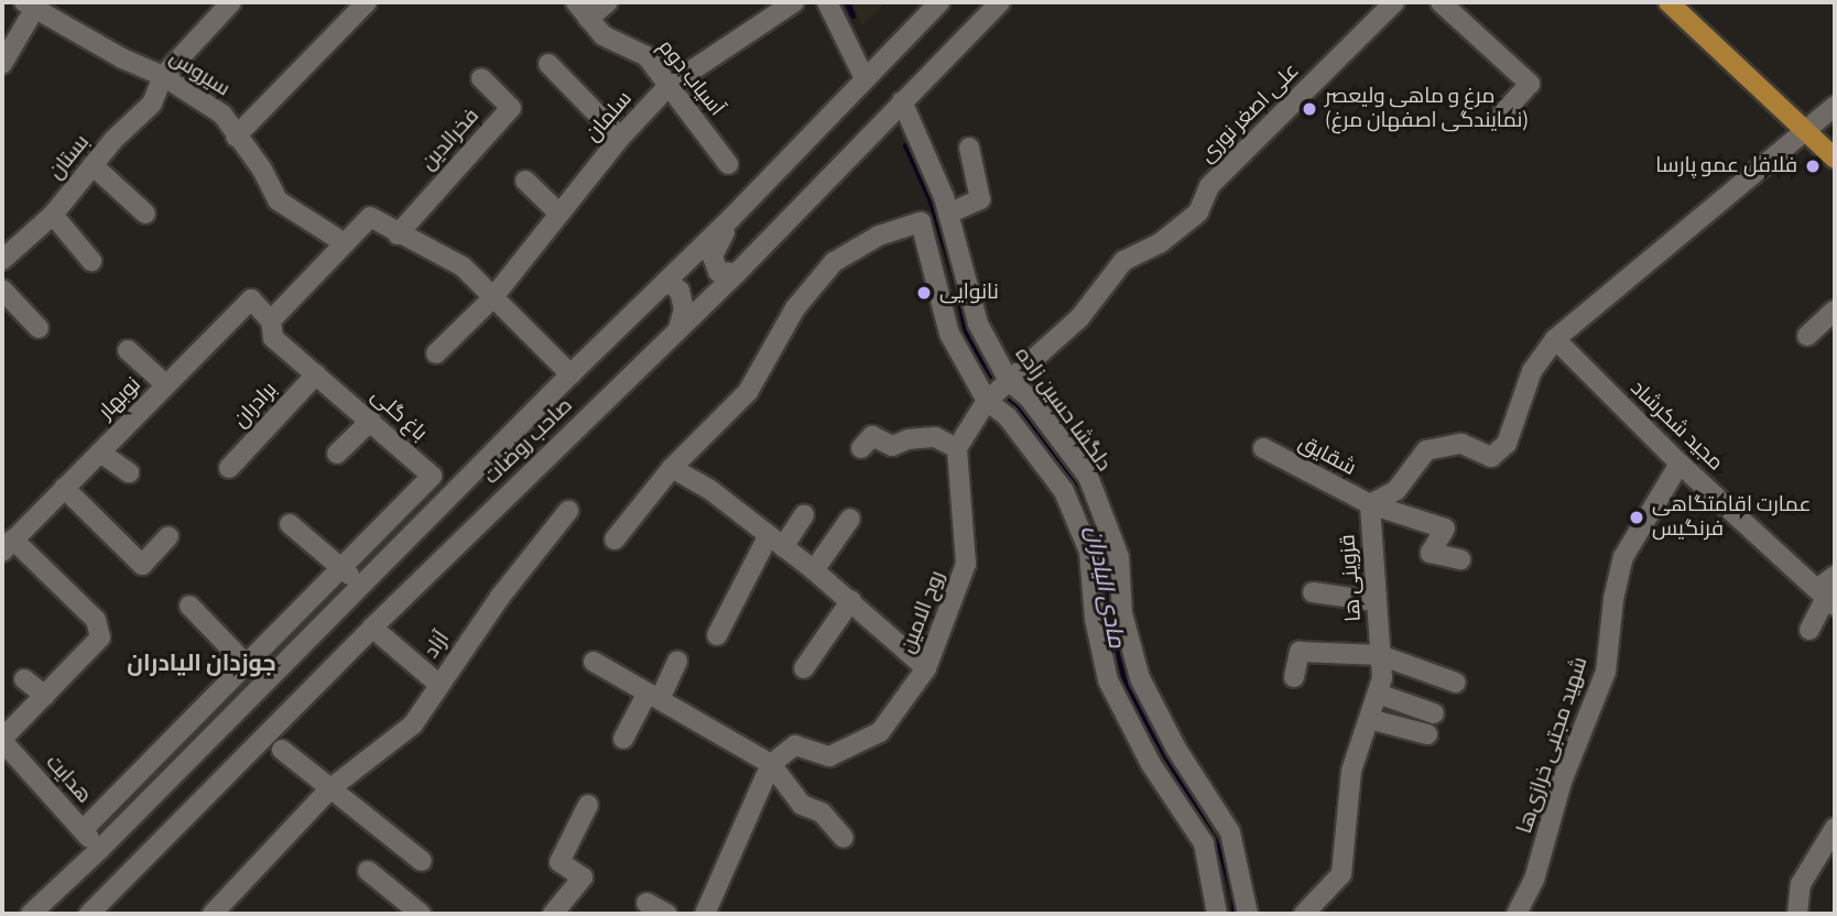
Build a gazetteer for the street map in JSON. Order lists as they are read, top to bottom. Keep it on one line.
{"streets":{"street":["سیروس","آسیاب دوم","علی اصغر نوری","سلمان","فخرالدین","بستان","نوبهار","برادران","دلگشا حسین زاده","باغ گلی","مجید شکرشاد","صاحب روضات","شقایق","قزوینی ها","روح الامین","آزاد","شهید مجتبی خرازی‌ها","هدایت"]},"crossings":[["سیروس","بستان"],["آسیاب دوم","سلمان"],["علی اصغر نوری","دلگشا حسین زاده"],["نوبهار","باغ گلی"],["برادران","باغ گلی"],["دلگشا حسین زاده","صاحب روضات"],["باغ گلی","هدایت"],["مجید شکرشاد","قزوینی ها"],["مجید شکرشاد","شهید مجتبی خرازی‌ها"],["صاحب روضات","هدایت"],["شقایق","قزوینی ها"]],"districts":["جوزدان الیادران"],"water":["مادی الیادران"],"places":["مرغ و ماهی ولیعصر (نمایندگی اصفهان مرغ)","فلافل عمو پارسا","نانوایی","عمارت اقامتگاهی فرنگیس"]}
